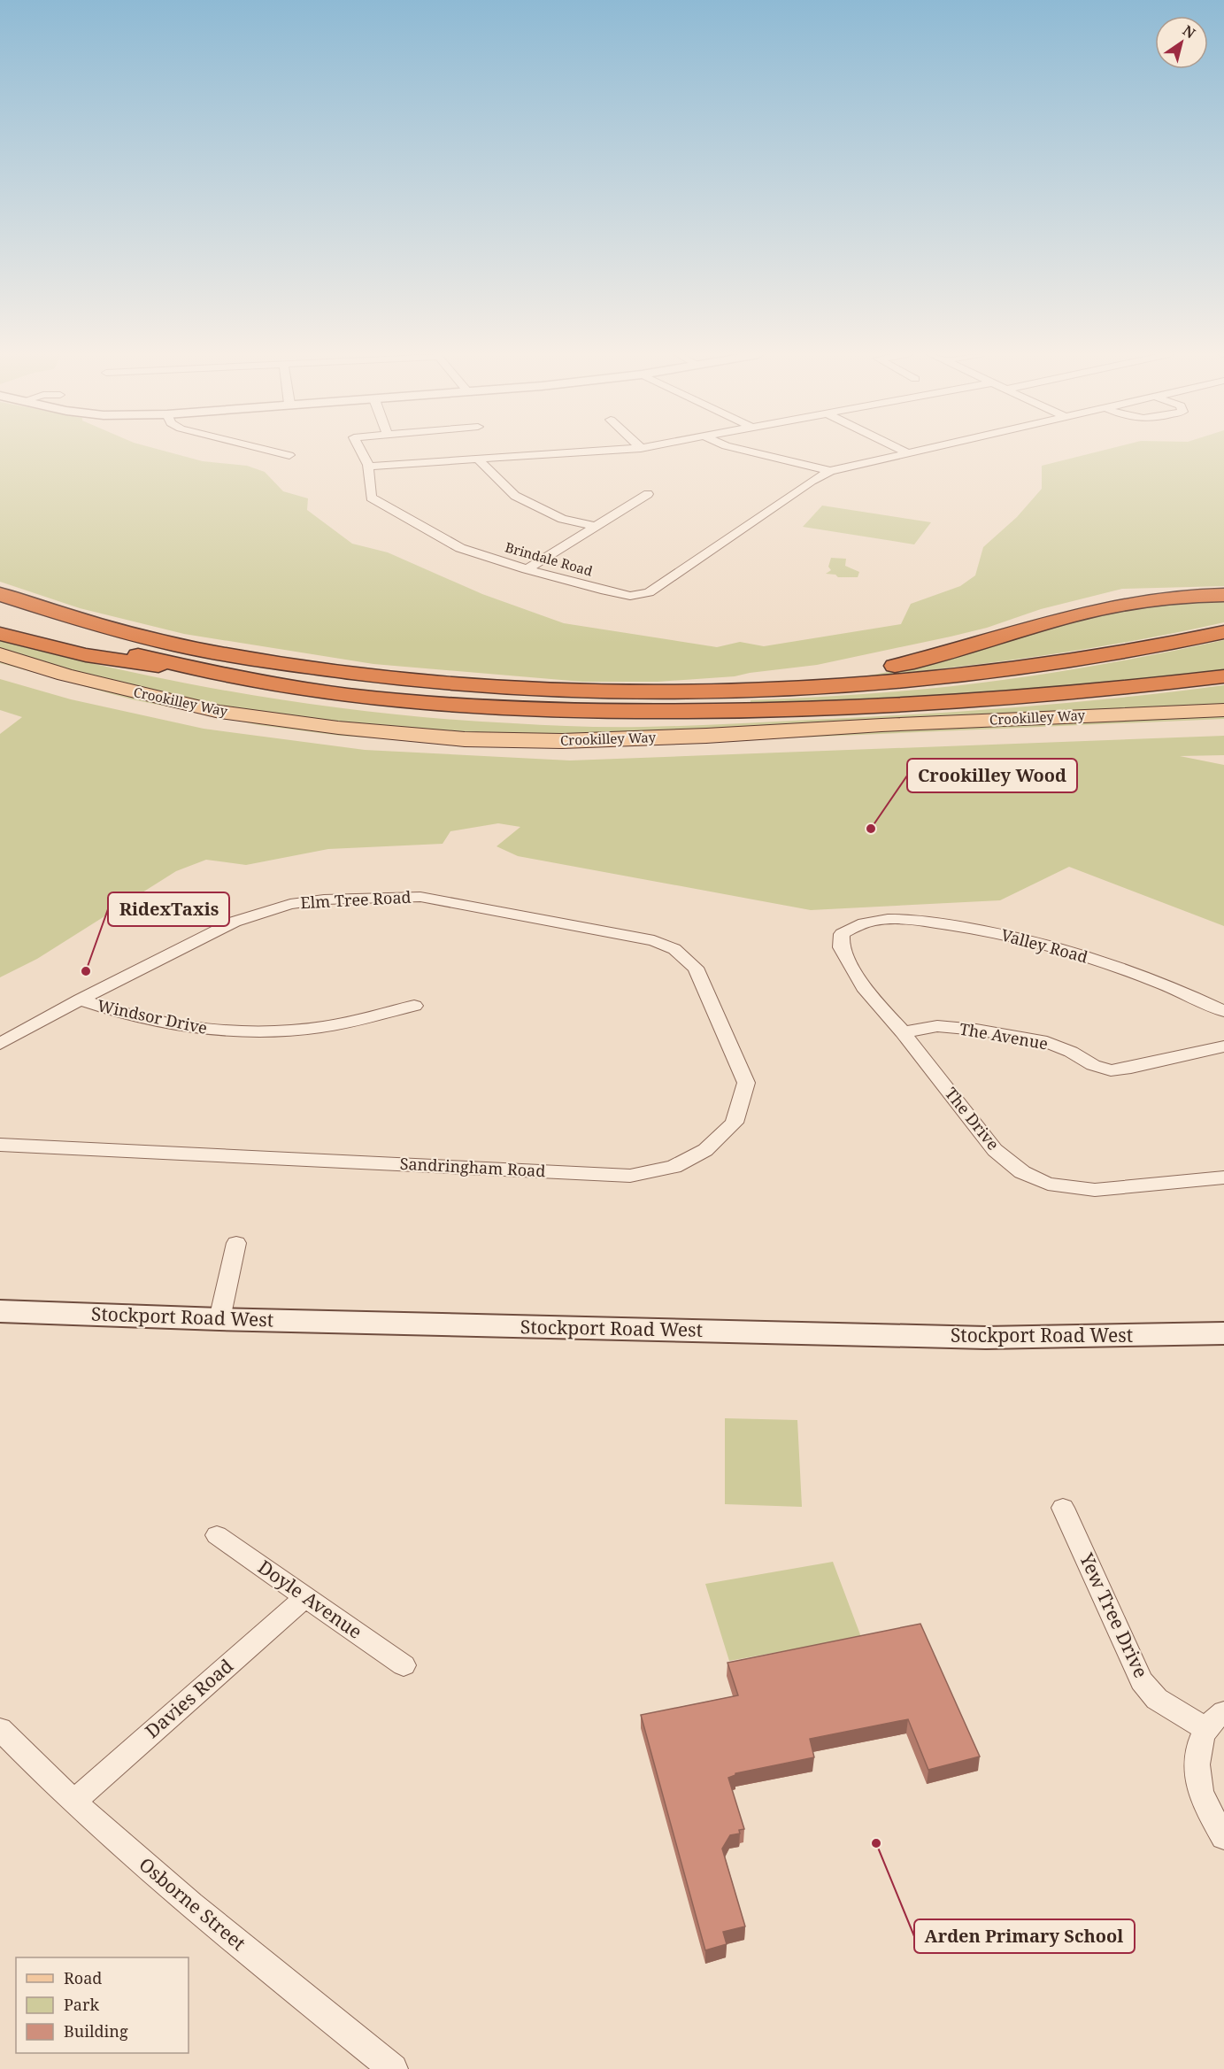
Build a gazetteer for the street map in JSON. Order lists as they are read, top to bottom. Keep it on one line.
{"streets":{"main road":["Crookilley Way","Stockport Road West"],"street":["Brindale Road","Elm Tree Road","Valley Road","Windsor Drive","The Avenue","The Drive","Sandringham Road","Doyle Avenue","Yew Tree Drive","Davies Road","Osborne Street"]},"crossings":[["Elm Tree Road","Windsor Drive"],["Elm Tree Road","Sandringham Road"],["Valley Road","The Drive"],["The Avenue","The Drive"],["Doyle Avenue","Davies Road"],["Davies Road","Osborne Street"]],"places":["Crookilley Wood","RidexTaxis","Arden Primary School"],"legend":["Road","Park","Building"],"north":"top right"}
